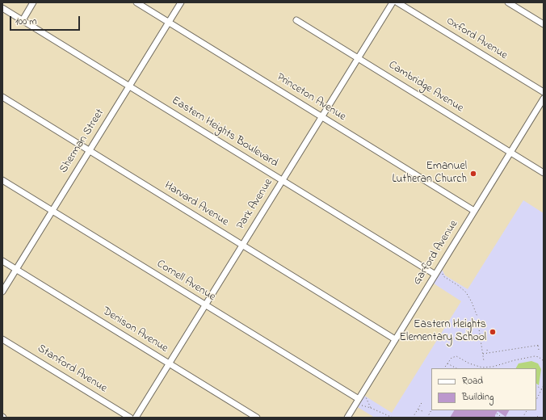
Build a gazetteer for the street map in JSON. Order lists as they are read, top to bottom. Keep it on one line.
{"streets":{"street":["Oxford Avenue","Cambridge Avenue","Princeton Avenue","Eastern Heights Boulevard","Sherman Street","Harvard Avenue","Park Avenue","Garford Avenue","Cornell Avenue","Denison Avenue","Stanford Avenue"]},"crossings":[["Cambridge Avenue","Park Avenue"],["Cambridge Avenue","Garford Avenue"],["Princeton Avenue","Sherman Street"],["Princeton Avenue","Park Avenue"],["Princeton Avenue","Garford Avenue"],["Eastern Heights Boulevard","Sherman Street"],["Eastern Heights Boulevard","Park Avenue"],["Eastern Heights Boulevard","Garford Avenue"],["Sherman Street","Harvard Avenue"],["Sherman Street","Cornell Avenue"],["Sherman Street","Denison Avenue"],["Harvard Avenue","Park Avenue"],["Harvard Avenue","Garford Avenue"],["Park Avenue","Cornell Avenue"],["Park Avenue","Denison Avenue"],["Garford Avenue","Cornell Avenue"]],"places":["Emanuel Lutheran Church","Eastern Heights Elementary School"],"legend":["Road","Building"],"scale_bar":"100 m"}
